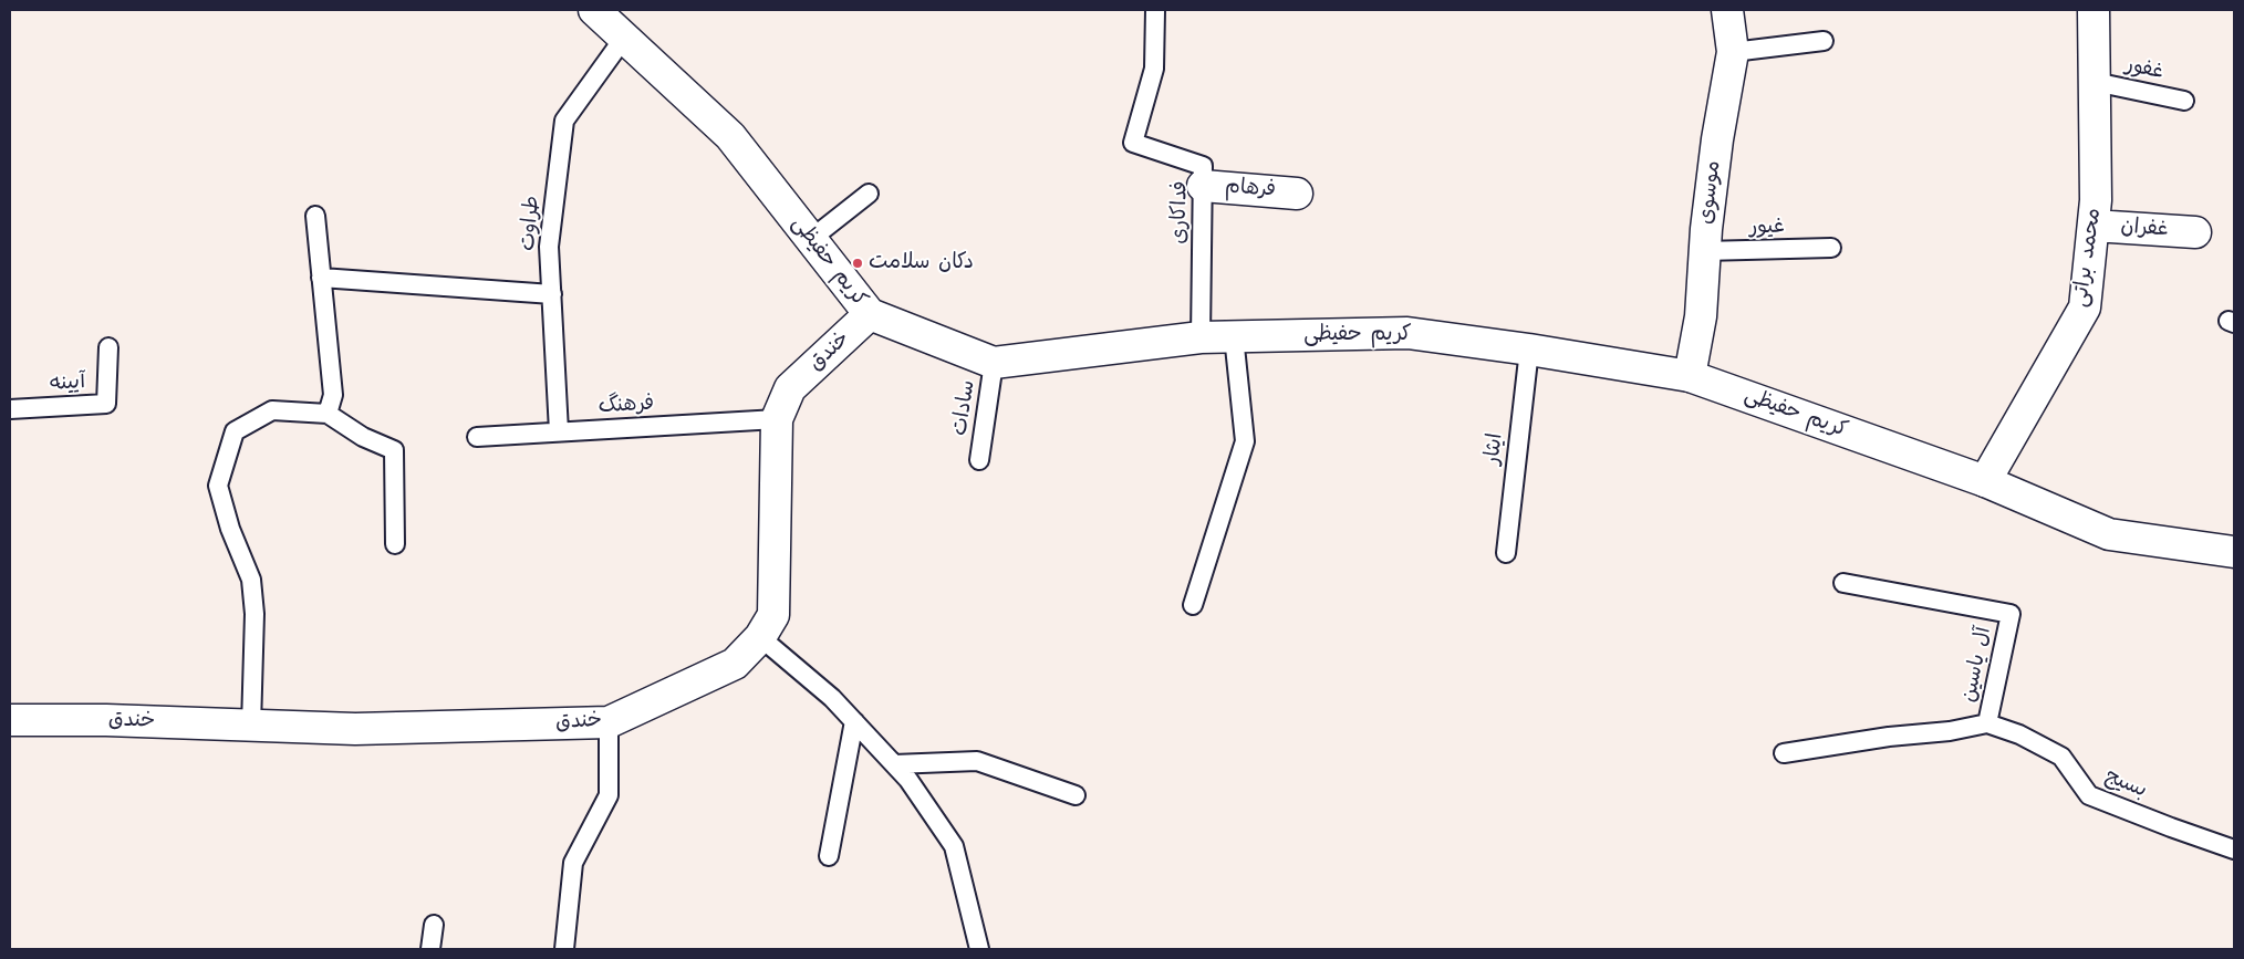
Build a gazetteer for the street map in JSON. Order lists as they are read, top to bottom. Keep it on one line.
{"streets":{"street":["فرهام","موسوی","غفران","محمد براتی","کریم حفیظی","خندق"],"lane":["غفور","فداکاری","طراوت","غیور","آیینه","فرهنگ","سادات","ایثار","آل یاسین","بسیج"]},"crossings":[["غفور","محمد براتی"],["فرهام","فداکاری"],["موسوی","غیور"],["موسوی","کریم حفیظی"],["فداکاری","کریم حفیظی"],["طراوت","کریم حفیظی"],["طراوت","فرهنگ"],["غفران","محمد براتی"],["محمد براتی","کریم حفیظی"],["کریم حفیظی","خندق"],["کریم حفیظی","سادات"],["کریم حفیظی","ایثار"],["خندق","فرهنگ"],["آل یاسین","بسیج"]],"places":["دکان سلامت"]}
